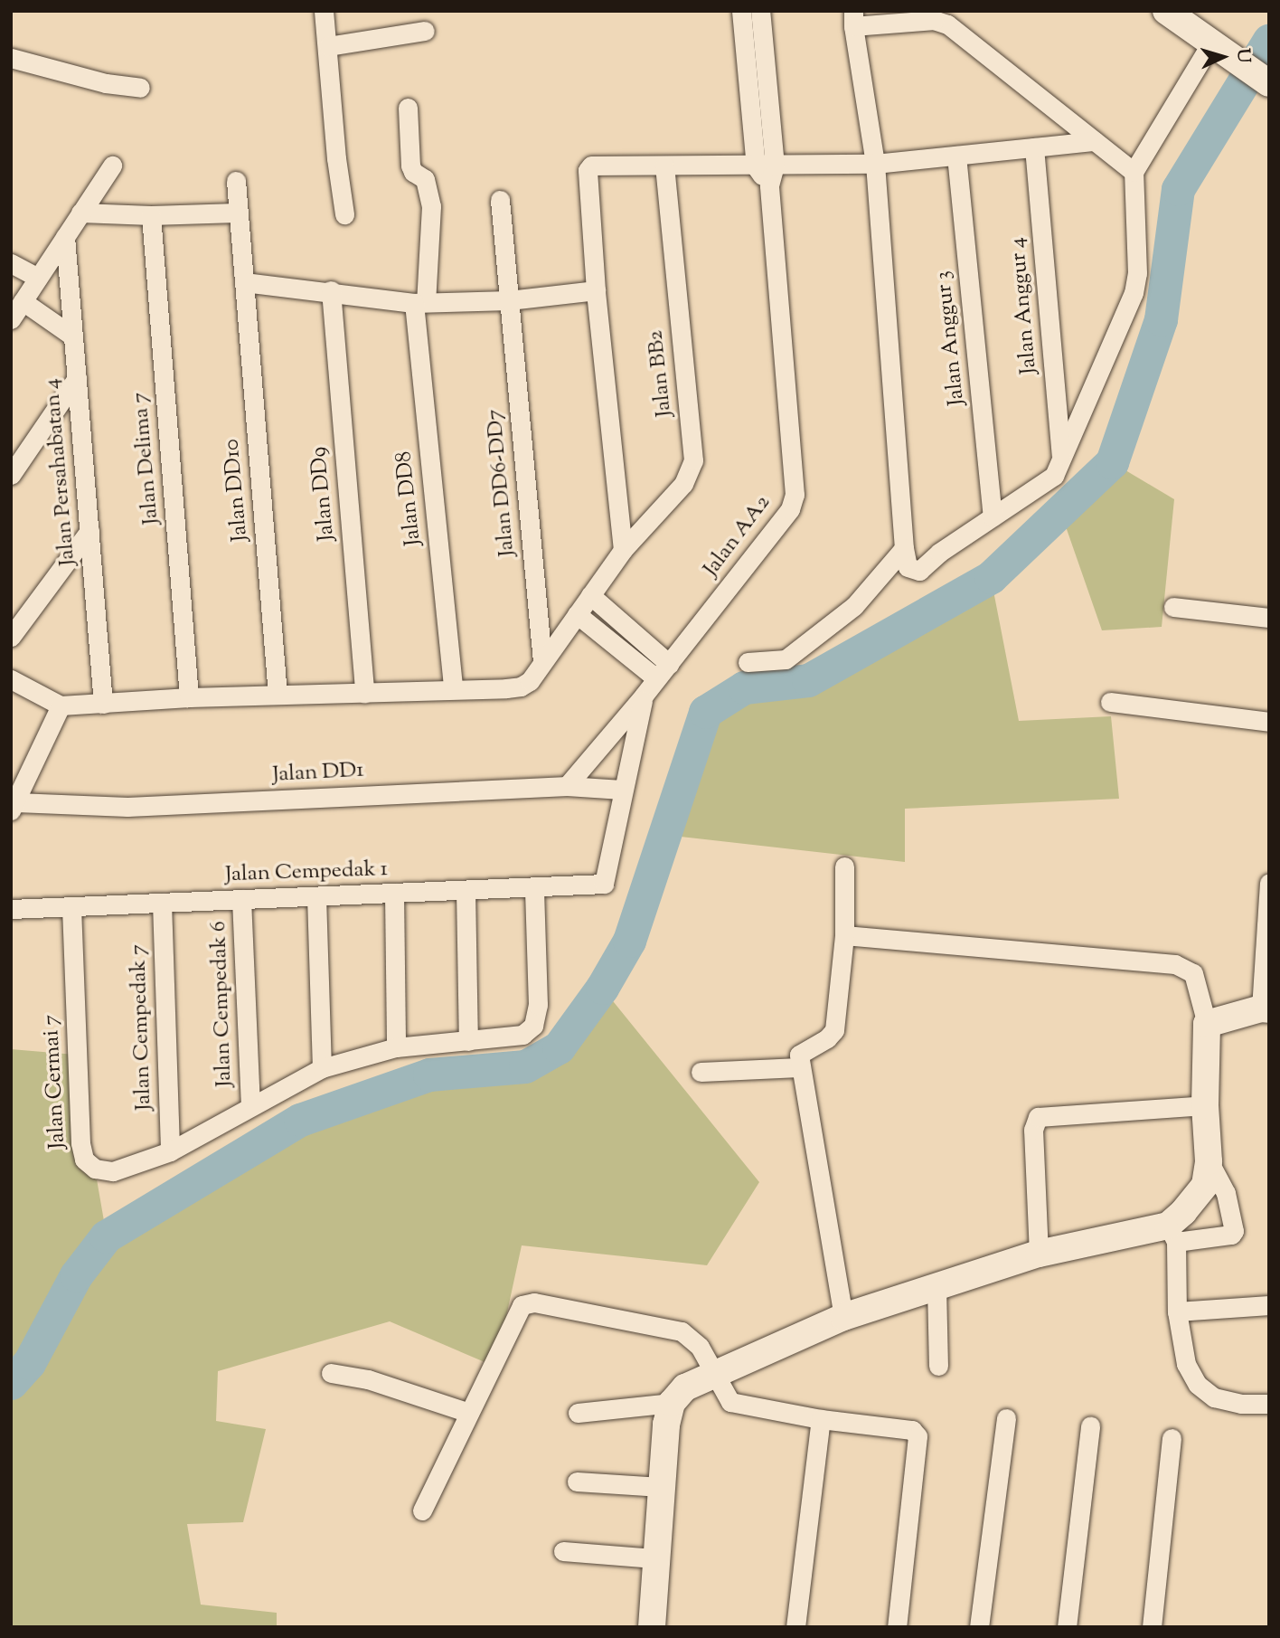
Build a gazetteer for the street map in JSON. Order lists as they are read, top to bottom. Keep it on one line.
{"streets":{"street":["Jalan Anggur 4","Jalan Anggur 3","Jalan BB2","Jalan Delima 7","Jalan Persahabatan 4","Jalan DD6-DD7","Jalan DD10","Jalan DD9","Jalan DD8","Jalan AA2","Jalan DD1","Jalan Cempedak 1","Jalan Cempedak 6","Jalan Cempedak 7","Jalan Cermai 7"]},"crossings":[["Jalan BB2","Jalan Delima 7"],["Jalan BB2","Jalan Persahabatan 4"],["Jalan BB2","Jalan DD6-DD7"],["Jalan BB2","Jalan DD10"],["Jalan BB2","Jalan DD9"],["Jalan BB2","Jalan DD8"],["Jalan AA2","Jalan DD1"],["Jalan DD1","Jalan Cempedak 1"],["Jalan Cempedak 1","Jalan Cempedak 6"],["Jalan Cempedak 1","Jalan Cempedak 7"],["Jalan Cempedak 1","Jalan Cermai 7"],["Jalan Cempedak 7","Jalan Cermai 7"]],"north":"right"}
